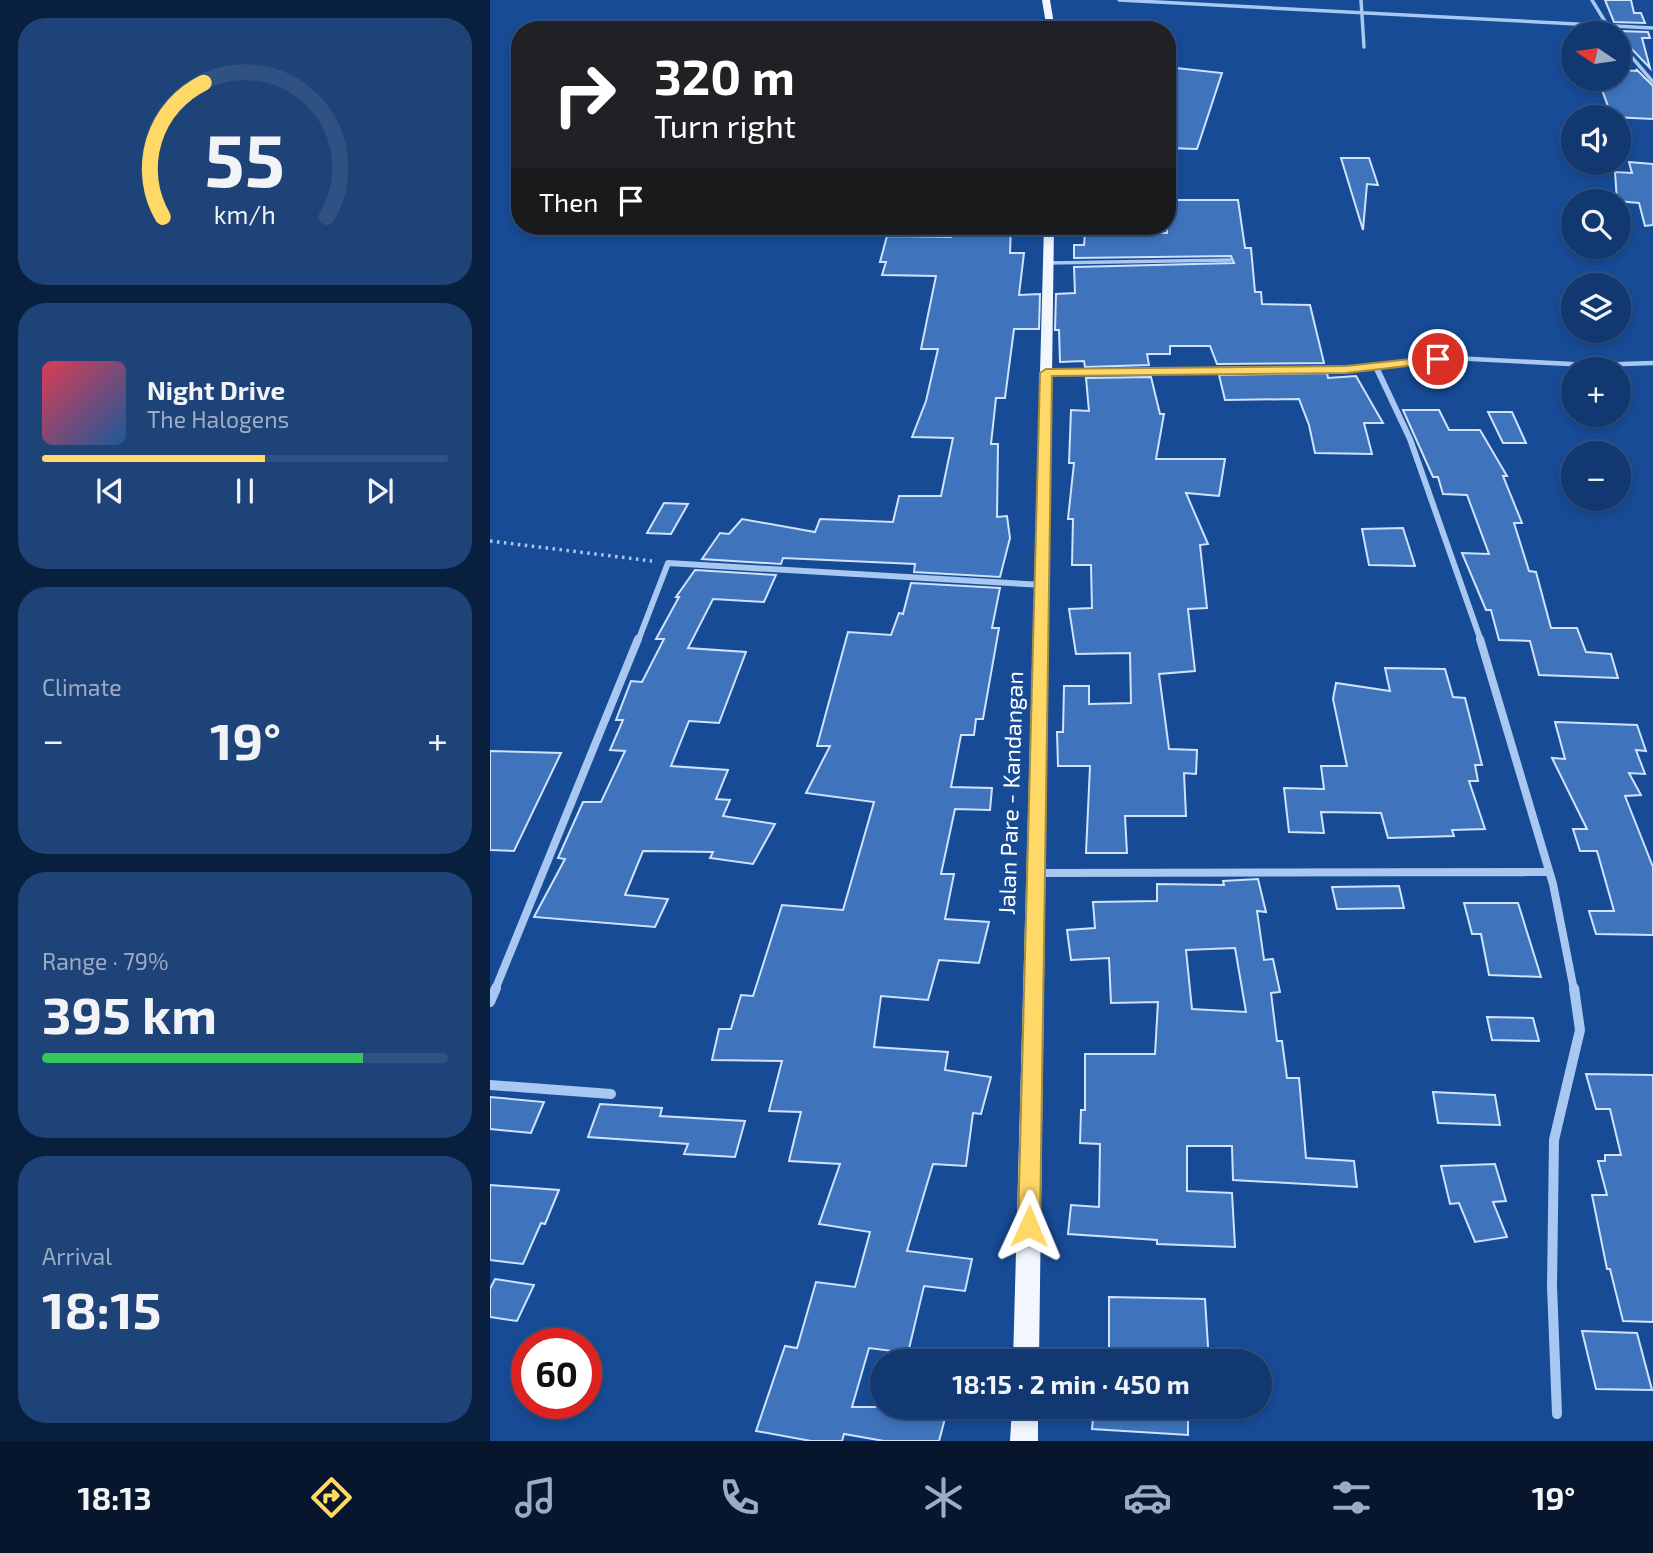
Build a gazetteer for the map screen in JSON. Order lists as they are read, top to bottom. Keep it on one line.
{"streets":{"main road":["Jalan Pare - Kandangan"]},"north":"left","page":{"map_buttons":["+","−"],"turn":["320 m","Turn right"],"then":"Then","song":["Night Drive","The Halogens"],"tile":["Climate",["Range · 79%","395 km"],["Arrival","18:15"]],"heat":["−","19°","+"],"limit":"60","trip":"18:15 · 2 min · 450 m","tabs":["18:13","19°"],"gauge":["55","km/h"]}}
